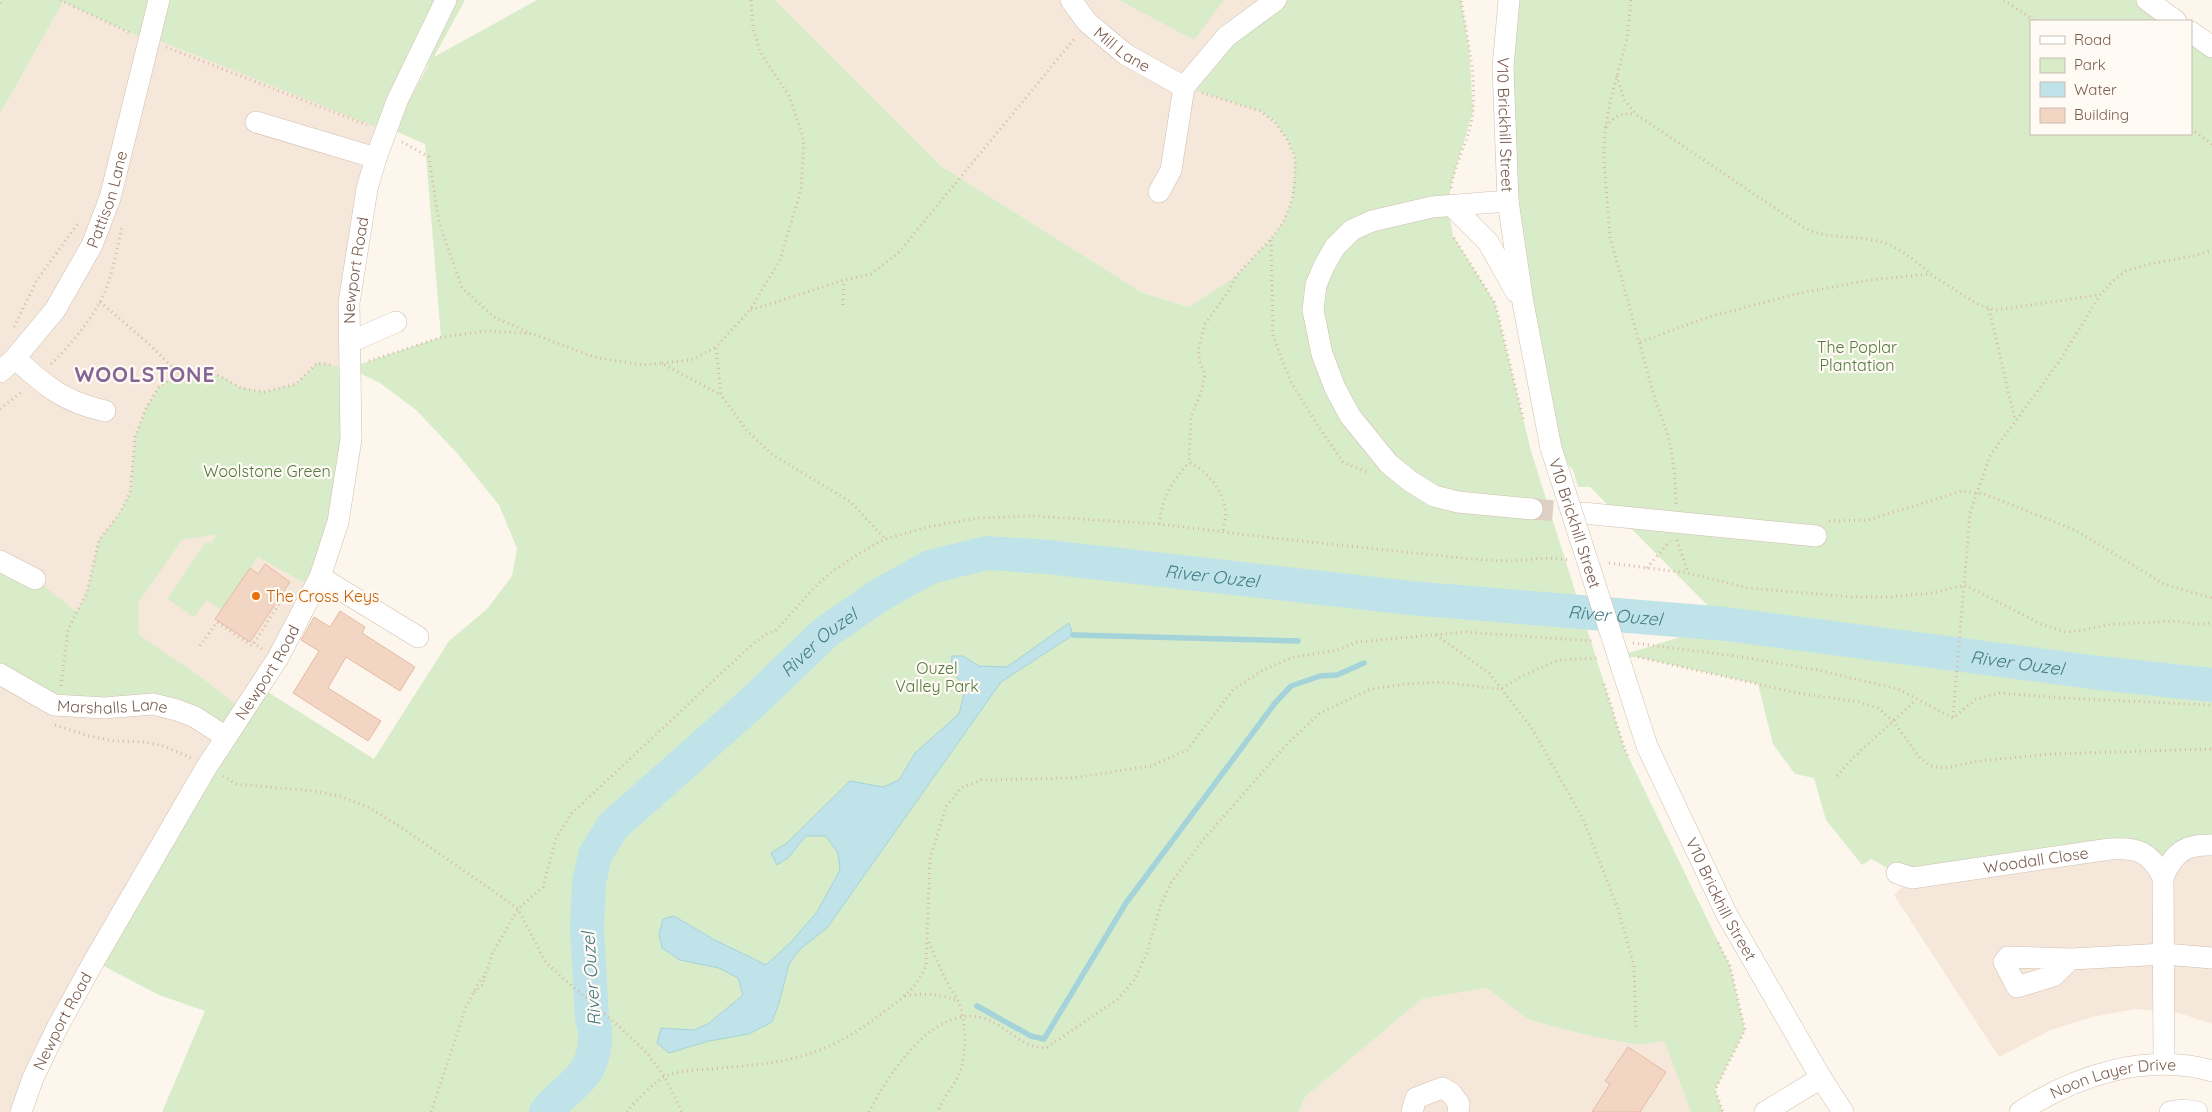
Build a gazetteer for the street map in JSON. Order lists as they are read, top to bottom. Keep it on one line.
{"streets":{"street":["Mill Lane","V10 Brickhill Street","Pattison Lane","Newport Road","Marshalls Lane","Woodall Close","Noon Layer Drive"]},"crossings":[["Newport Road","Marshalls Lane"]],"districts":["WOOLSTONE"],"water":["River Ouzel"],"parks":["The Poplar Plantation","Woolstone Green","Ouzel Valley Park"],"places":["The Cross Keys"],"legend":["Road","Park","Water","Building"]}
